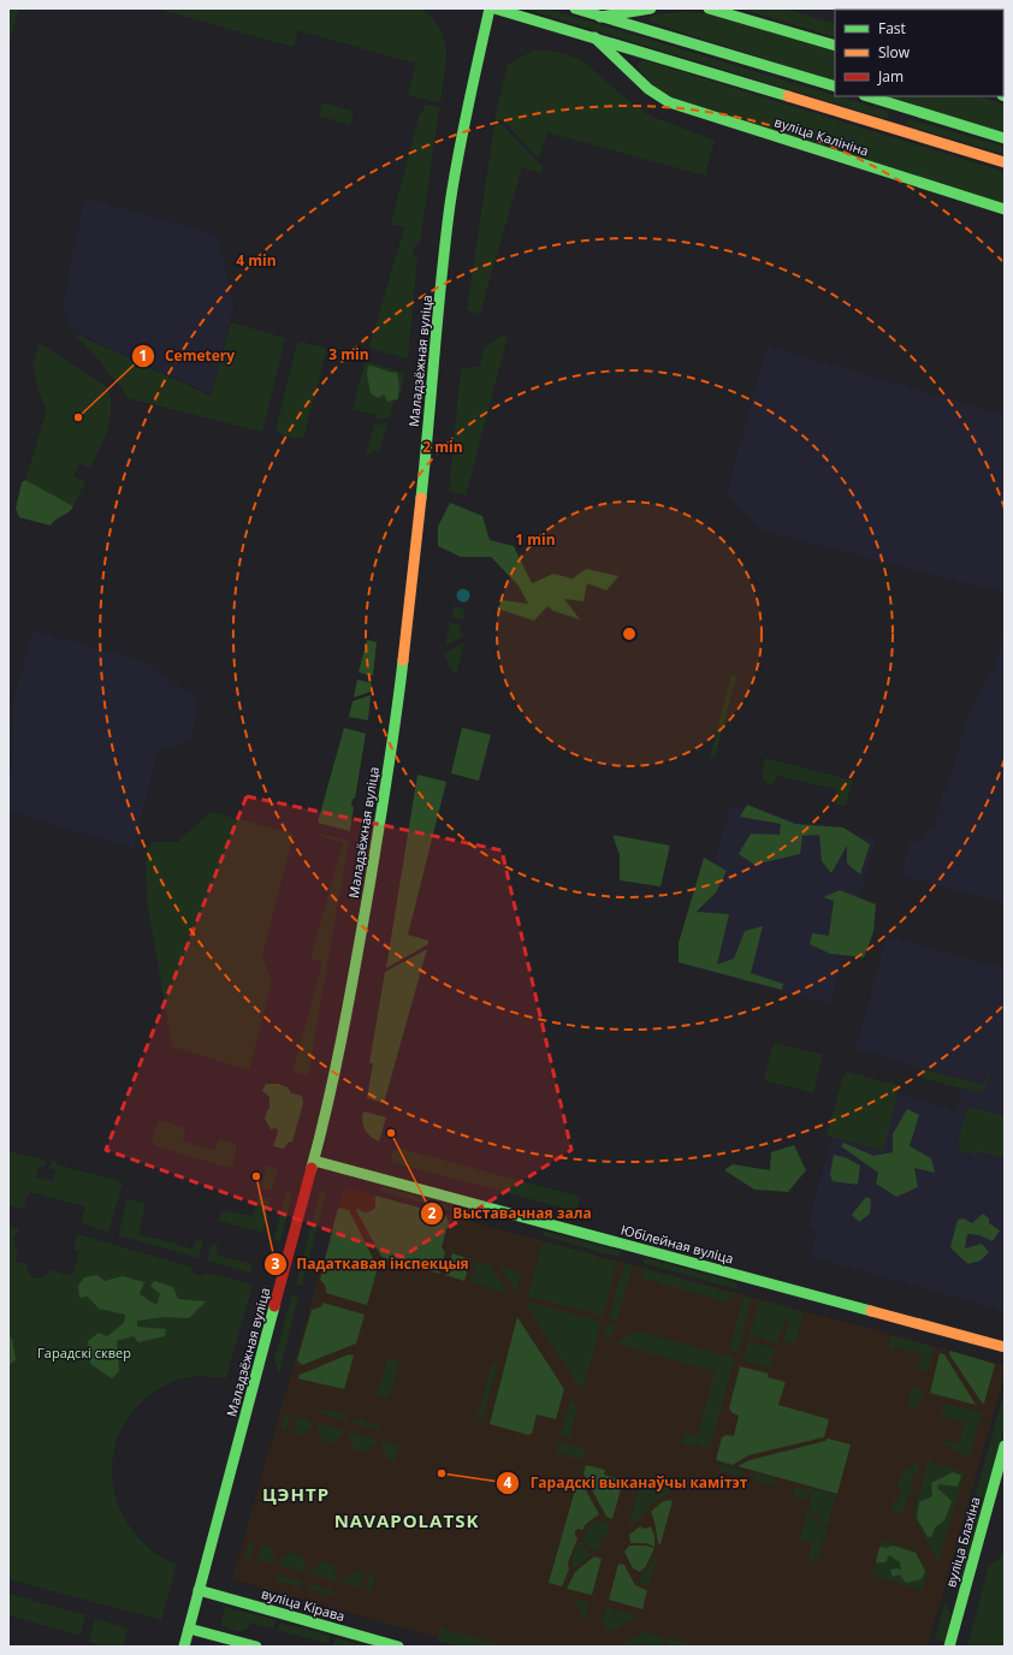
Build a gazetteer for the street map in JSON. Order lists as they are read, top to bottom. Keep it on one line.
{"streets":{"main road":["вуліца Калініна","Маладзёжная вуліца","Юбілейная вуліца","вуліца Блахіна","вуліца Кірава"]},"crossings":[["Маладзёжная вуліца","Юбілейная вуліца"],["Маладзёжная вуліца","вуліца Кірава"]],"districts":["ЦЭНТР","NAVAPOLATSK"],"parks":["Гарадскі сквер"],"places":["Cemetery","Выставачная зала","Падаткавая інспекцыя","Гарадскі выканаўчы камітэт"],"legend":["Fast","Slow","Jam"],"rings":["4 min","3 min","2 min","1 min"]}
